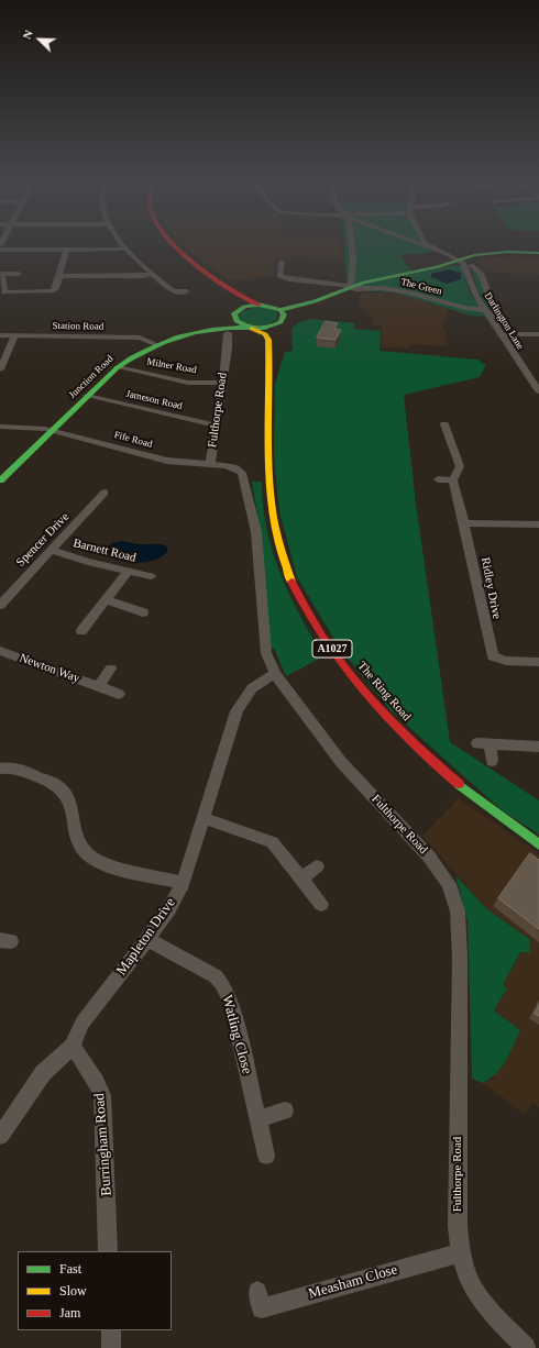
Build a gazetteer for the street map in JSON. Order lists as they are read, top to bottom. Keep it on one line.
{"streets":{"main road":["Junction Road","A1027","The Ring Road"],"street":["The Green","Darlington Lane","Station Road","Milner Road","Jameson Road","Fulthorpe Road","Fife Road","Spencer Drive","Barnett Road","Ridley Drive","Newton Way","Mapleton Drive","Watling Close","Burringham Road","Measham Close"]},"crossings":[["The Green","Darlington Lane"],["Station Road","Junction Road"],["Milner Road","Junction Road"],["Milner Road","Fulthorpe Road"],["Junction Road","Jameson Road"],["Junction Road","Fulthorpe Road"],["Junction Road","Fife Road"],["Junction Road","A1027"],["Junction Road","The Ring Road"],["Jameson Road","Fulthorpe Road"],["Fulthorpe Road","Fife Road"],["Fulthorpe Road","Mapleton Drive"],["Fulthorpe Road","Measham Close"],["Spencer Drive","Barnett Road"],["A1027","The Ring Road"],["Mapleton Drive","Watling Close"],["Mapleton Drive","Burringham Road"]],"legend":["Fast","Slow","Jam"],"north":"top left"}
